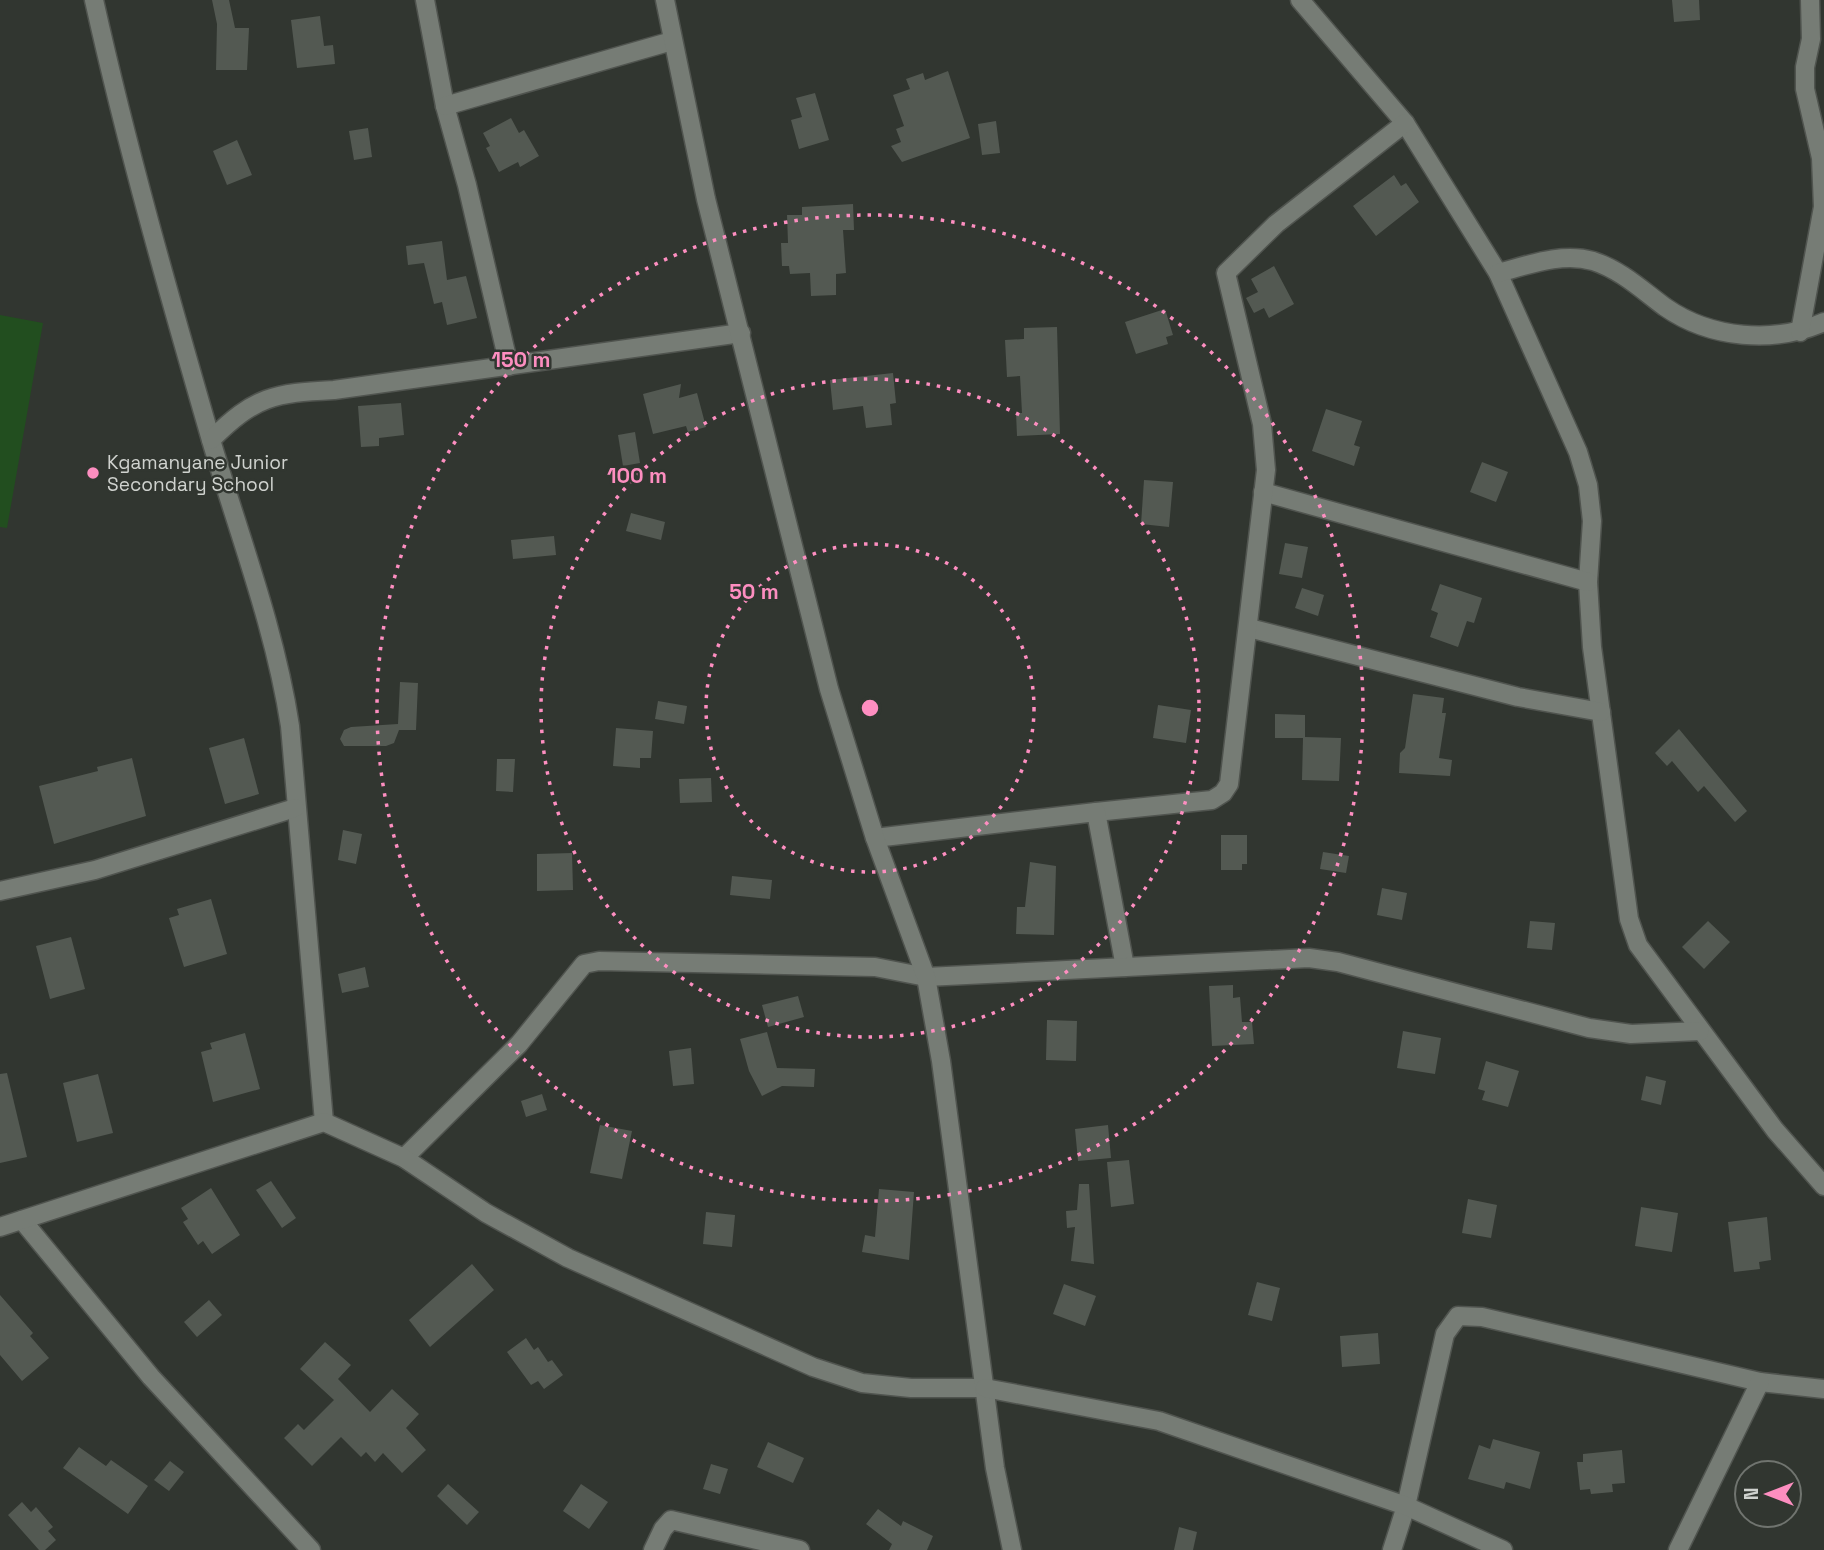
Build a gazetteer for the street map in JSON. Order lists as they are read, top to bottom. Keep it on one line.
{"places":["Kgamanyane Junior Secondary School"],"north":"left","rings":["150 m","100 m","50 m"]}
